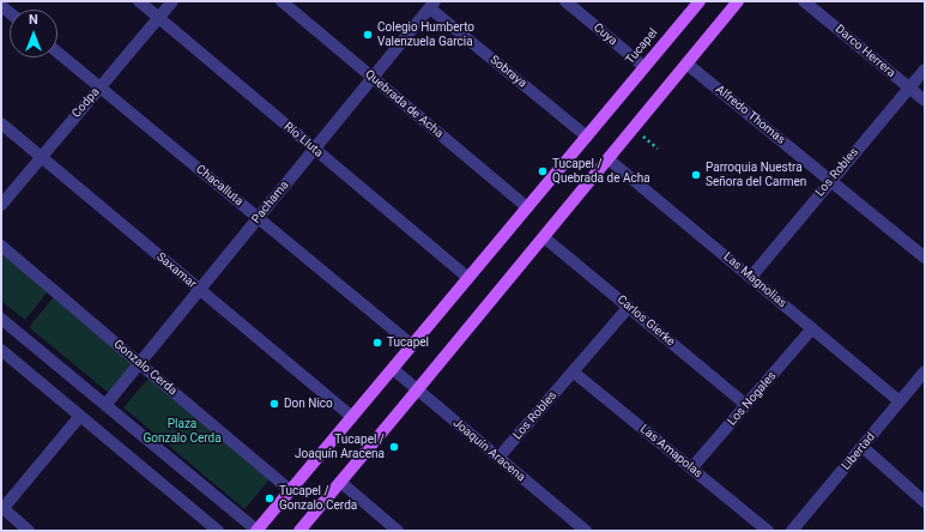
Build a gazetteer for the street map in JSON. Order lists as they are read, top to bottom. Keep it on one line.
{"streets":{"main road":["Tucapel"],"street":["Cuya","Darco Herrera","Sobraya","Codpa","Quebrada de Acha","Alfredo Thomas","Río Lluta","Los Robles","Chacalluta","Pachama","Saxamar","Las Magnolias","Carlos Gierke","Gonzalo Cerda","Los Nogales","Joaquín Aracena","Las Amapolas","Libertad"]},"crossings":[["Cuya","Tucapel"],["Tucapel","Sobraya"],["Tucapel","Quebrada de Acha"],["Tucapel","Río Lluta"],["Tucapel","Chacalluta"],["Tucapel","Saxamar"],["Tucapel","Gonzalo Cerda"],["Tucapel","Joaquín Aracena"],["Darco Herrera","Los Robles"],["Sobraya","Pachama"],["Codpa","Río Lluta"],["Codpa","Chacalluta"],["Codpa","Saxamar"],["Quebrada de Acha","Pachama"],["Alfredo Thomas","Los Robles"],["Río Lluta","Pachama"],["Los Robles","Las Magnolias"],["Los Robles","Carlos Gierke"],["Los Robles","Joaquín Aracena"],["Los Robles","Las Amapolas"],["Chacalluta","Pachama"],["Pachama","Saxamar"],["Pachama","Gonzalo Cerda"],["Las Magnolias","Los Nogales"],["Las Magnolias","Libertad"],["Carlos Gierke","Los Nogales"],["Los Nogales","Las Amapolas"]],"parks":["Plaza Gonzalo Cerda"],"places":["Colegio Humberto Valenzuela Garcia","Tucapel / Quebrada de Acha","Parroquia Nuestra Señora del Carmen","Tucapel","Don Nico","Tucapel / Joaquín Aracena","Tucapel / Gonzalo Cerda"],"north":"top"}
